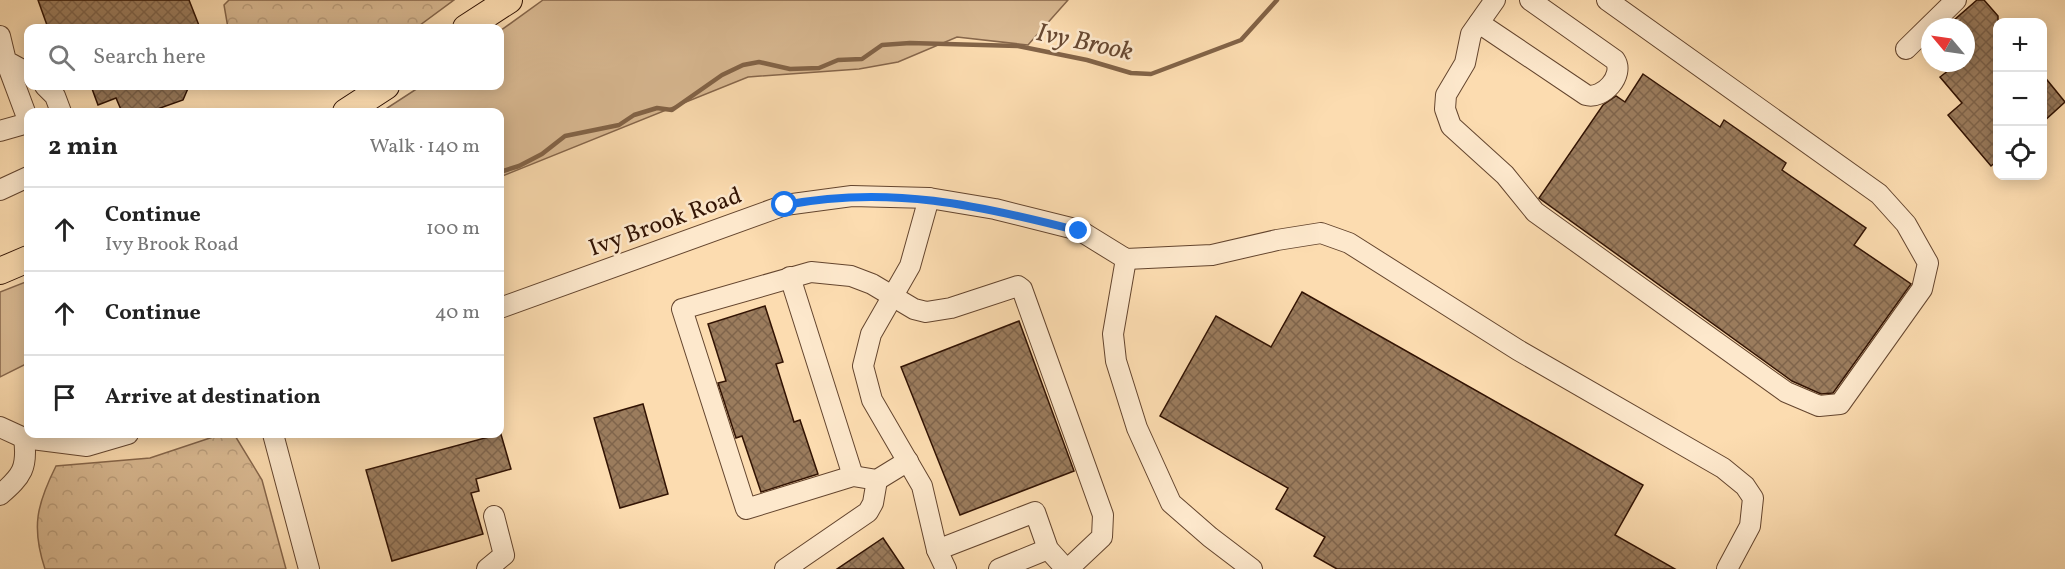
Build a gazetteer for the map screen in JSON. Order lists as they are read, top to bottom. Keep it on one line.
{"streets":{"street":["Ivy Brook Road"]},"water":["Ivy Brook"],"north":"top left","page":{"map_buttons":["+","−"],"search":"Search here","heading":["2 min","Walk · 140 m"],"list":[["Continue","Ivy Brook Road","100 m"],["Continue","40 m"],"Arrive at destination"]}}
